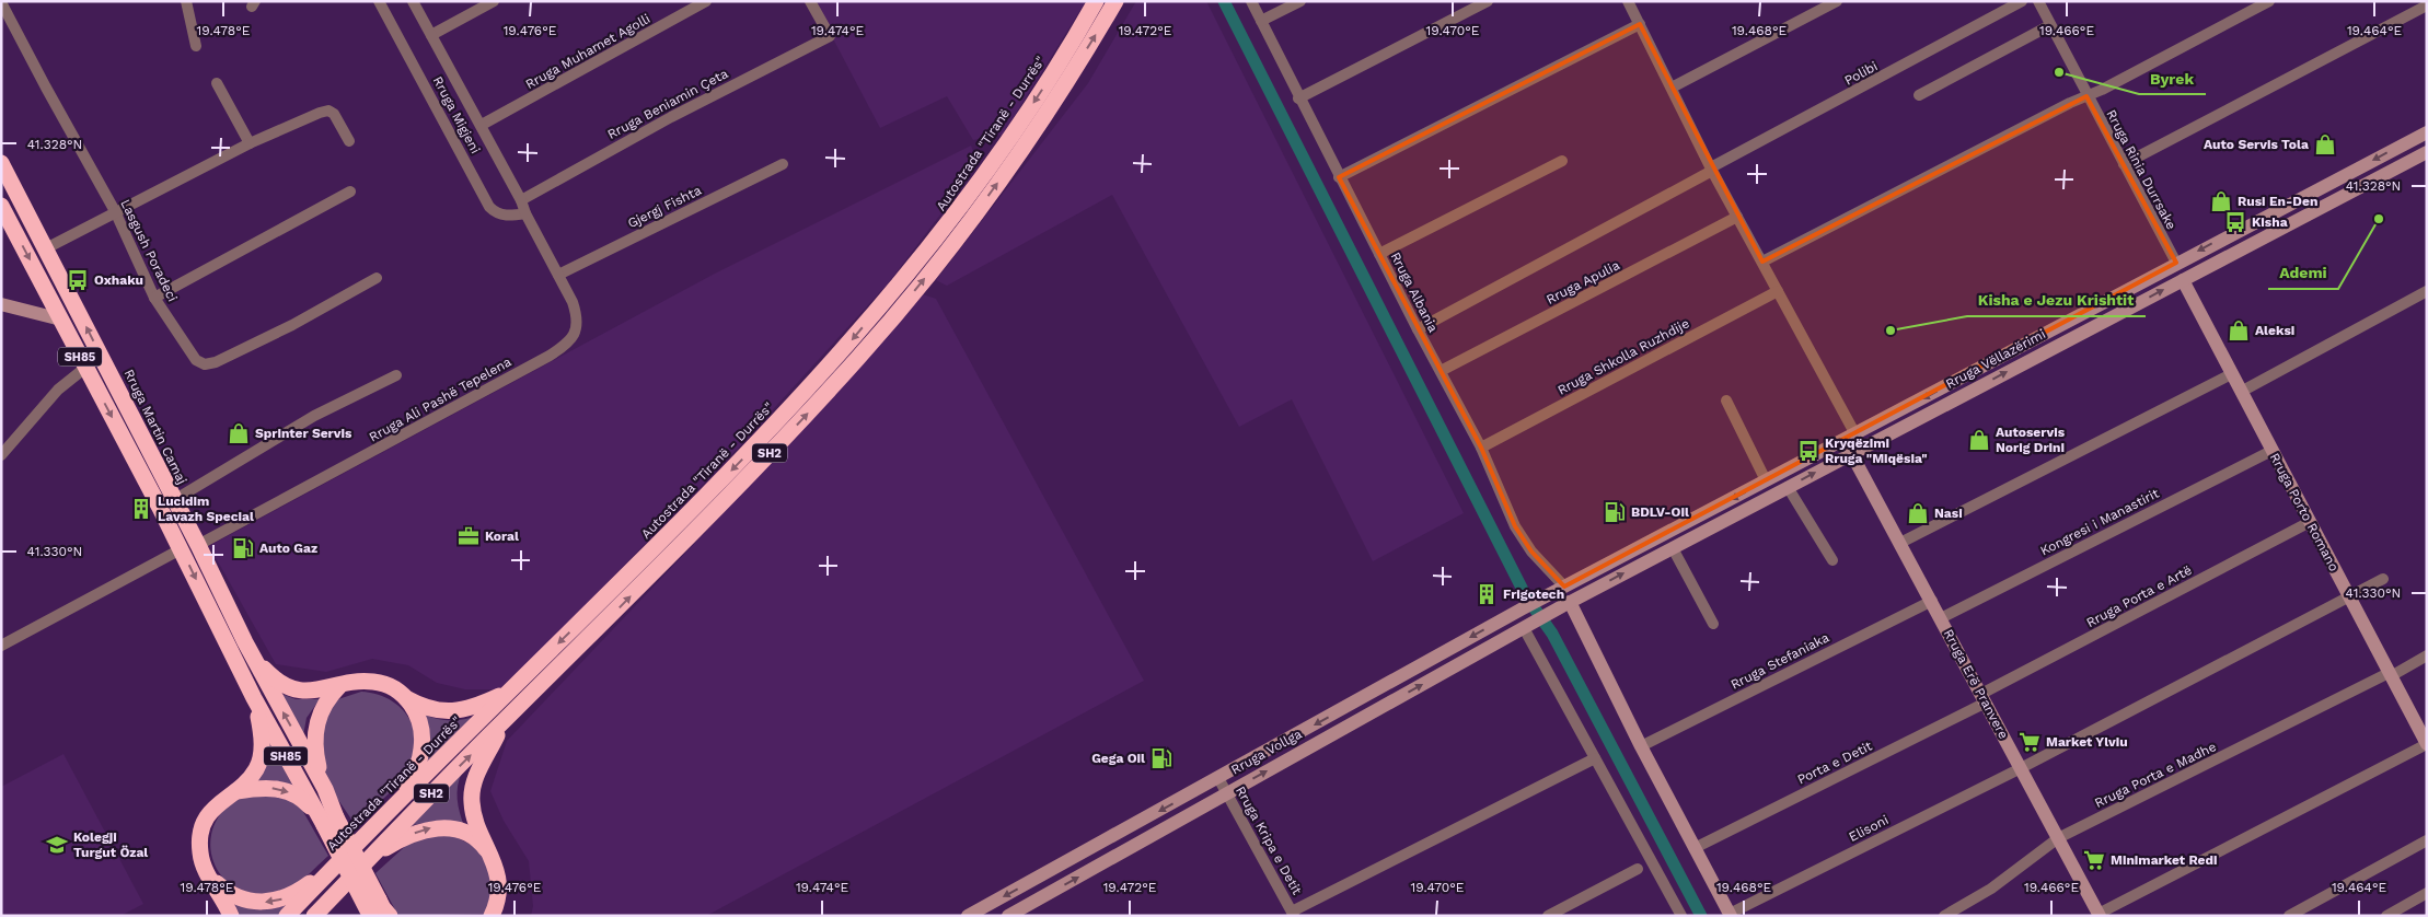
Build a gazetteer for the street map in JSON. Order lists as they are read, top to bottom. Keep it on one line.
{"streets":{"highway":["Autostrada \"Tiranë - Durrës\"","SH85","Rruga Martin Camaj","SH2"],"main road":["Rruga Vëllazërimi","Rruga Porto Romano","Rruga Erë Pranvere","Rruga Vollga"],"street":["Rruga Muhamet Agolli","Polibi","Rruga Beniamin Çeta","Rruga Migjeni","Rruga Rinia Durrsake","Gjergj Fishta","Lasgush Poradeci","Rruga Apulia","Rruga Albania","Rruga Shkolla Ruzhdije","Rruga Ali Pashë Tepelena","Kongresi i Manastirit","Rruga Porta e Artë","Rruga Stefaniaka","Porta e Detit","Rruga Porta e Madhe","Elisoni","Rruga Kripa e Detit"]},"crossings":[["Rruga Muhamet Agolli","Rruga Ali Pashë Tepelena"],["Polibi","Rruga Albania"],["Rruga Beniamin Çeta","Rruga Ali Pashë Tepelena"],["Rruga Migjeni","Rruga Ali Pashë Tepelena"],["Rruga Rinia Durrsake","Rruga Vëllazërimi"],["Gjergj Fishta","Rruga Ali Pashë Tepelena"],["Rruga Apulia","Rruga Albania"],["Rruga Albania","Rruga Shkolla Ruzhdije"],["Rruga Albania","Rruga Vëllazërimi"],["Rruga Albania","Rruga Vollga"],["Rruga Vëllazërimi","Rruga Porto Romano"],["Rruga Vëllazërimi","Rruga Erë Pranvere"],["Rruga Vëllazërimi","Rruga Vollga"],["Rruga Ali Pashë Tepelena","Rruga Martin Camaj"],["Rruga Porto Romano","Kongresi i Manastirit"],["Rruga Porto Romano","Rruga Porta e Artë"],["Rruga Porto Romano","Rruga Porta e Madhe"],["Kongresi i Manastirit","Rruga Erë Pranvere"],["Rruga Porta e Artë","Rruga Erë Pranvere"],["Rruga Porta e Artë","Porta e Detit"],["Rruga Stefaniaka","Rruga Erë Pranvere"],["Rruga Erë Pranvere","Porta e Detit"],["Rruga Erë Pranvere","Rruga Porta e Madhe"],["Rruga Erë Pranvere","Elisoni"],["Rruga Vollga","Rruga Kripa e Detit"]],"places":{"other":["Byrek","Ademi","Kisha e Jezu Krishtit"],"shop":["Auto Servis Tola","Rusi En-Den","Aleksi","Sprinter Servis","Autoservis Norig Drini","Nasi"],"bus stop":["Kisha","Oxhaku","Kryqëzimi Rruga \"Miqësia\""],"building":["Lucidim Lavazh Special","Frigotech"],"fuel station":["BDLV-Oil","Auto Gaz","Gega Oil"],"office":["Koral"],"supermarket":["Market Ylviu","Minimarket Redi"],"school or university":["Kolegji Turgut Özal"]},"coordinates":["19.478°E","19.476°E","19.474°E","19.472°E","19.470°E","19.468°E","19.466°E","19.464°E","41.328°N","41.330°N"]}
